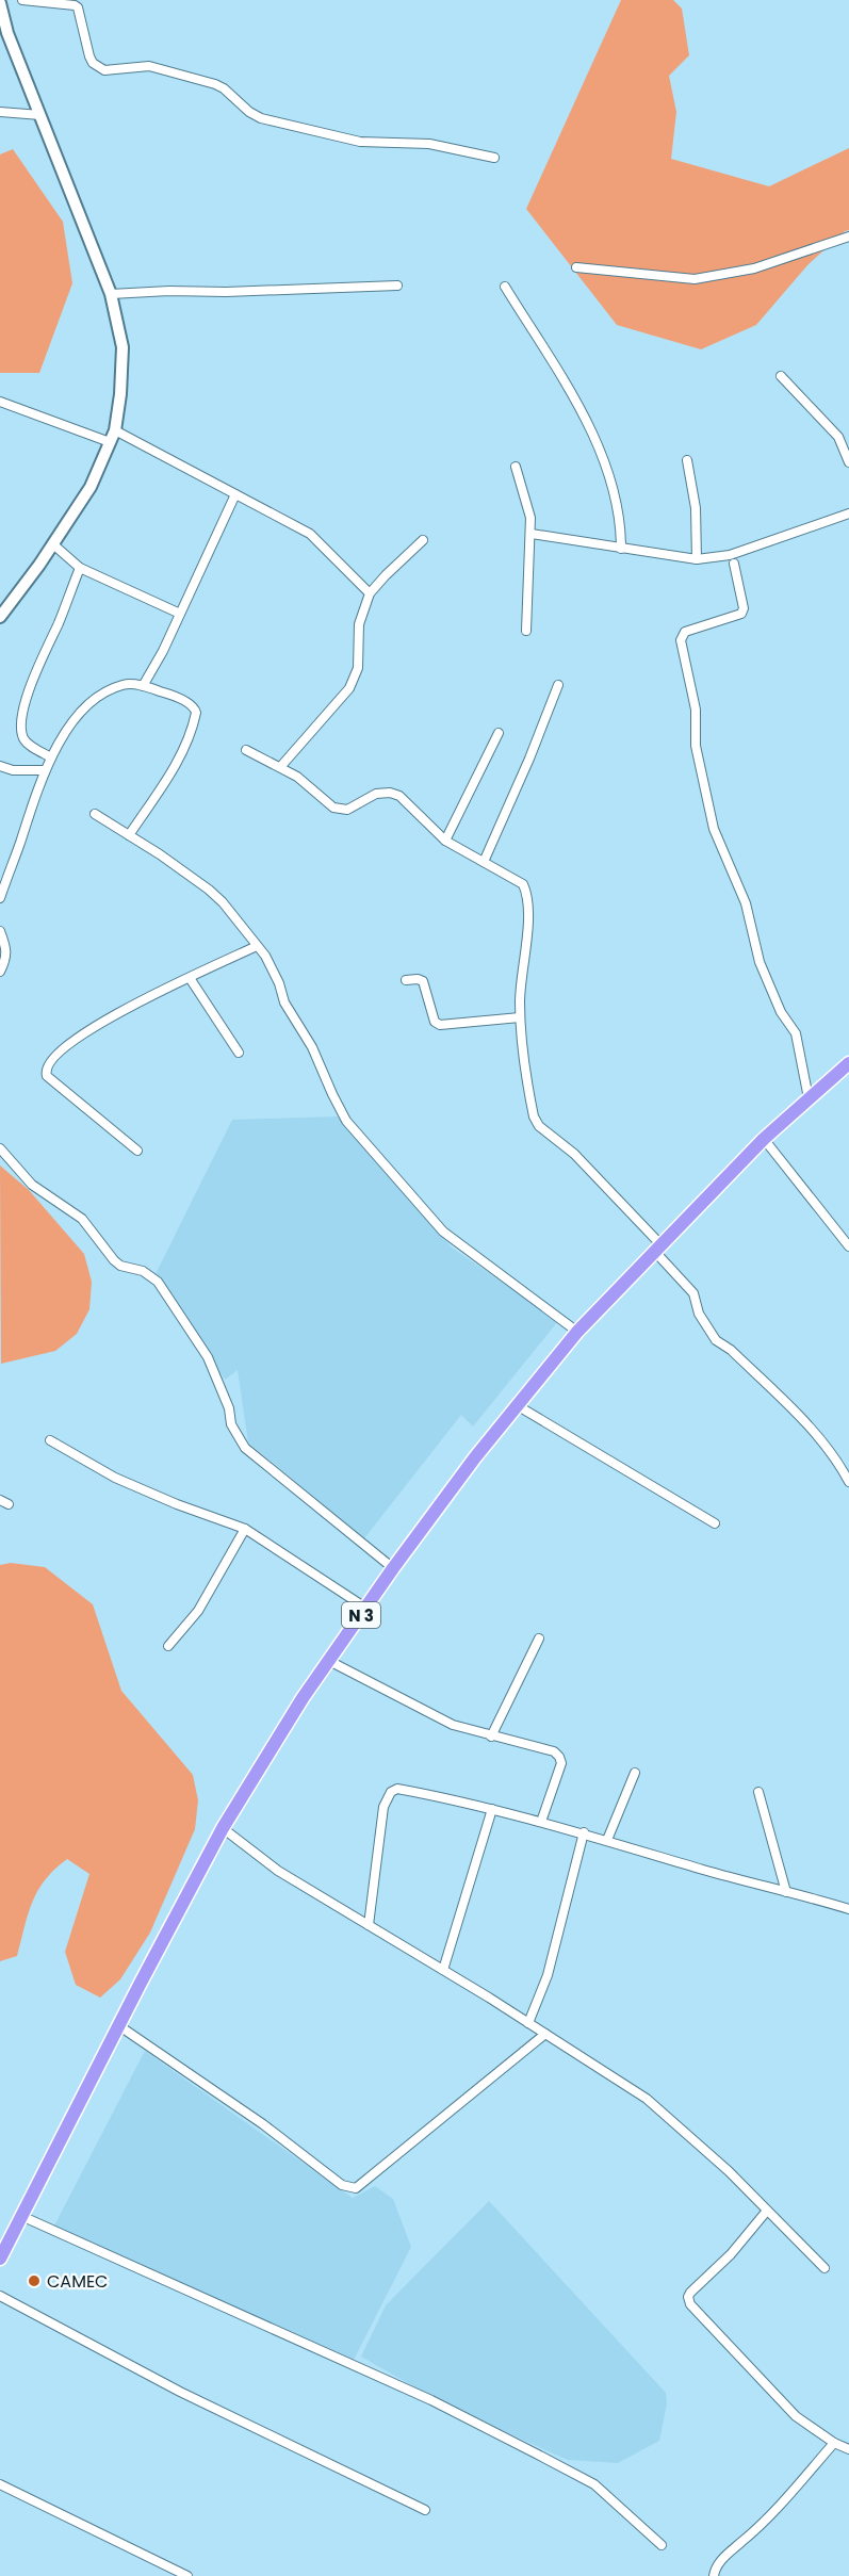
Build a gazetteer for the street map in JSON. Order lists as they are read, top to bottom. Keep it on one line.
{"streets":{"highway":["N 3"]},"places":["CAMEC"]}
